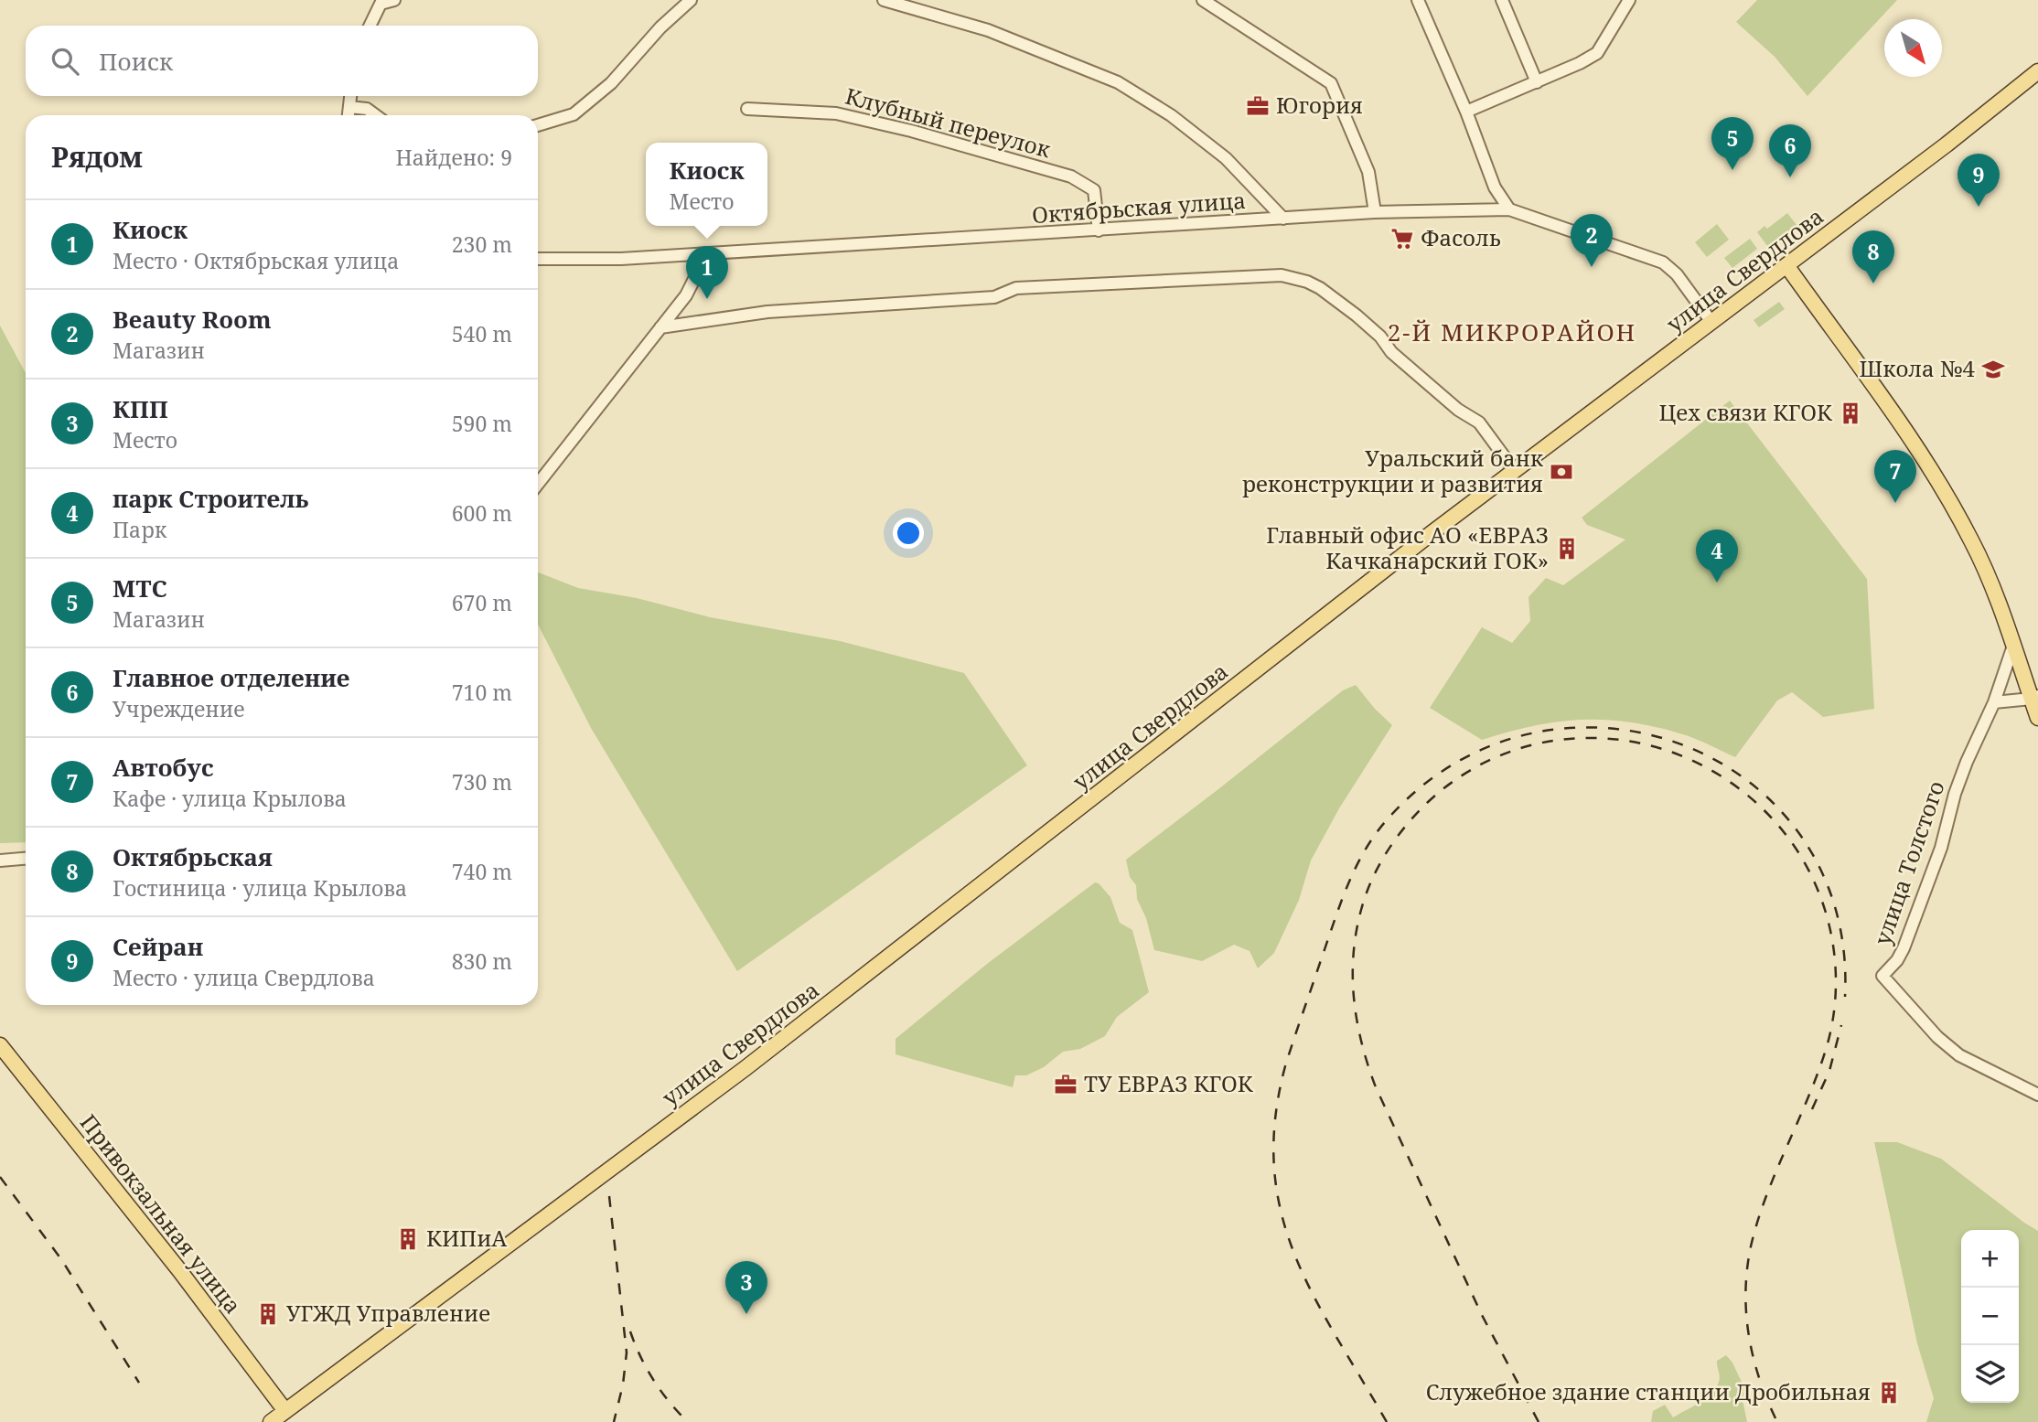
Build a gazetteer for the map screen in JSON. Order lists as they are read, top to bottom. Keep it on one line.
{"streets":{"main road":["улица Свердлова","Привокзальная улица"],"street":["Клубный переулок","Октябрьская улица","улица Толстого"]},"crossings":[["Клубный переулок","Октябрьская улица"],["Октябрьская улица","улица Свердлова"],["улица Свердлова","Привокзальная улица"]],"districts":["2-Й МИКРОРАЙОН"],"places":{"office":["Югория","ТУ ЕВРАЗ КГОК"],"supermarket":["Фасоль"],"school or university":["Школа №4"],"building":["Цех связи КГОК","Главный офис АО «ЕВРАЗ Качканарский ГОК»","КИПиА","УГЖД Управление","Служебное здание станции Дробильная"],"bank":["Уральский банк реконструкции и развития"]},"north":"bottom right","page":{"search":"Поиск","heading":["Рядом","Найдено: 9"],"pins":["5","6","9","2","8","1","7","4","3"],"popup":["Киоск","Место"],"list":[{"mark":"1","name":"Киоск","note":"Место · Октябрьская улица","value":"230 m"},{"mark":"2","name":"Beauty Room","note":"Магазин","value":"540 m"},{"mark":"3","name":"КПП","note":"Место","value":"590 m"},{"mark":"4","name":"парк Строитель","note":"Парк","value":"600 m"},{"mark":"5","name":"МТС","note":"Магазин","value":"670 m"},{"mark":"6","name":"Главное отделение","note":"Учреждение","value":"710 m"},{"mark":"7","name":"Автобус","note":"Кафе · улица Крылова","value":"730 m"},{"mark":"8","name":"Октябрьская","note":"Гостиница · улица Крылова","value":"740 m"},{"mark":"9","name":"Сейран","note":"Место · улица Свердлова","value":"830 m"}],"map_buttons":["+","−"]}}
